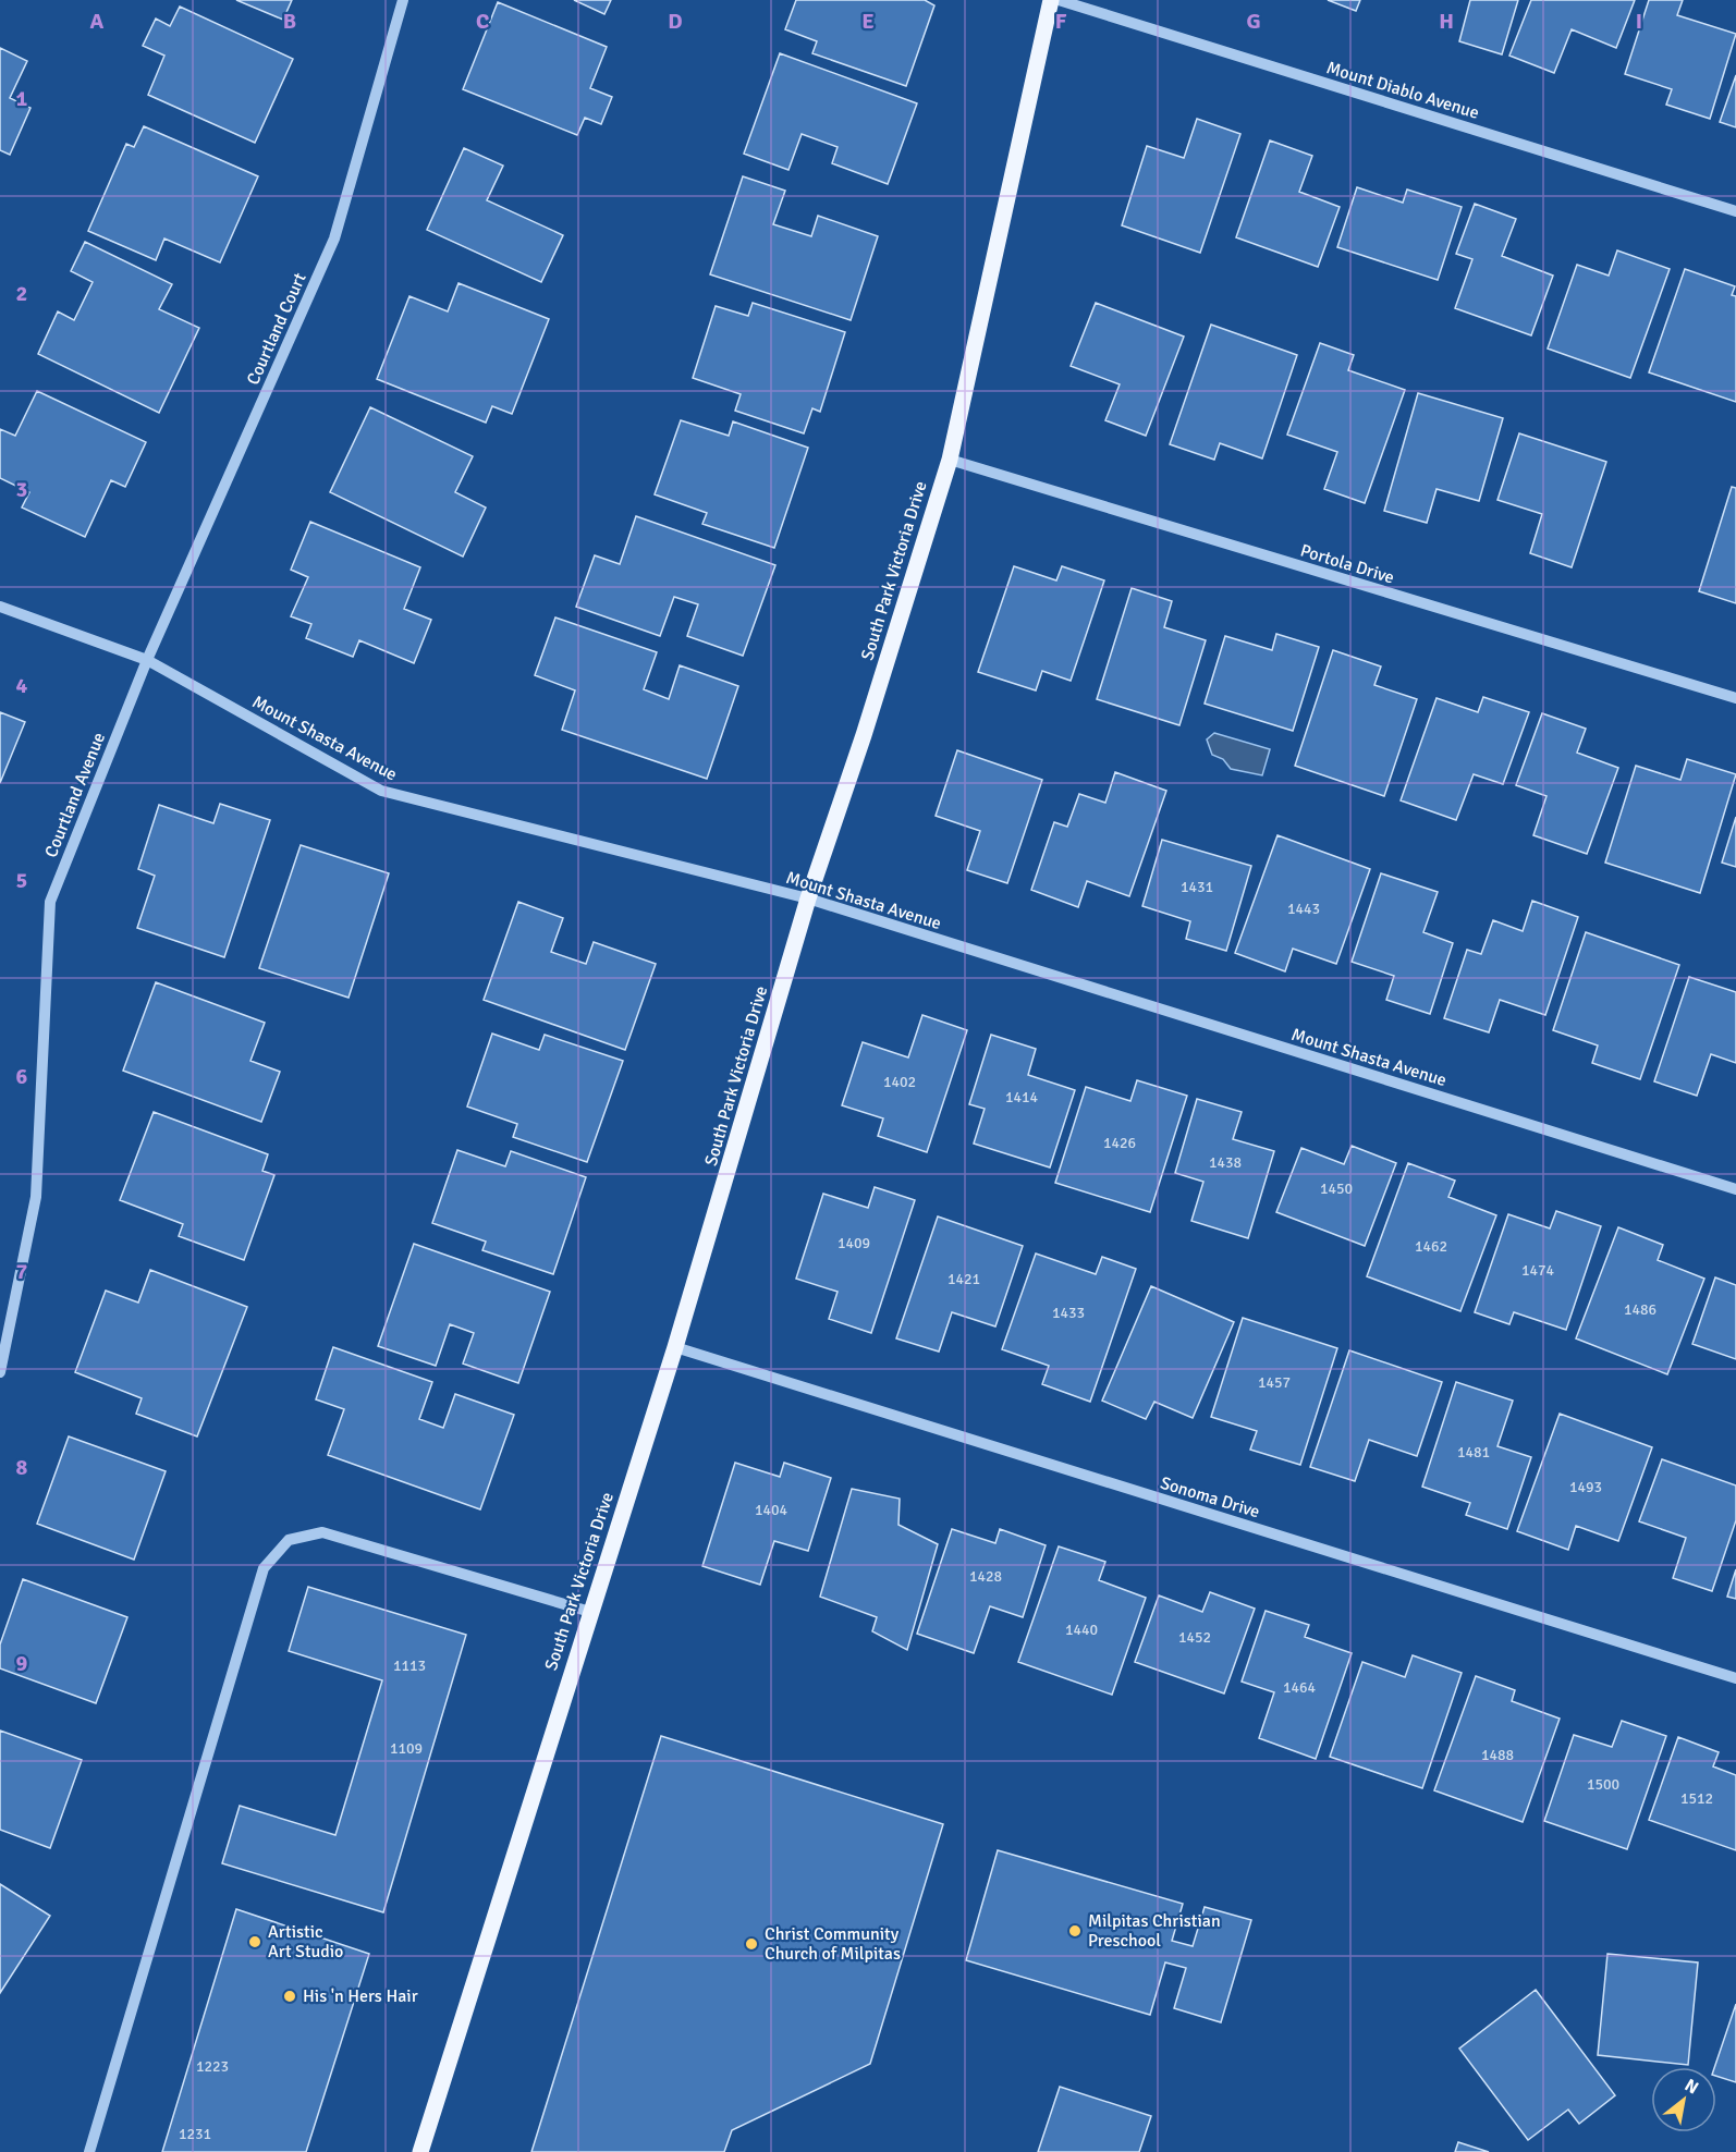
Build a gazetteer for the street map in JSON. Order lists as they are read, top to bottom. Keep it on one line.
{"streets":{"main road":["South Park Victoria Drive"],"street":["Mount Diablo Avenue","Courtland Court","Portola Drive","Mount Shasta Avenue","Courtland Avenue","Sonoma Drive"]},"crossings":[["Courtland Court","Mount Shasta Avenue"],["Courtland Court","Courtland Avenue"],["Portola Drive","South Park Victoria Drive"],["South Park Victoria Drive","Mount Shasta Avenue"],["South Park Victoria Drive","Sonoma Drive"],["Mount Shasta Avenue","Courtland Avenue"]],"places":["Milpitas Christian Preschool","Artistic Art Studio","Christ Community Church of Milpitas","His 'n Hers Hair"],"house_numbers":["1431","1443","1402","1414","1426","1438","1450","1409","1462","1474","1421","1486","1433","1457","1481","1493","1404","1428","1440","1452","1113","1464","1109","1488","1500","1512","1223","1231"],"north":"top right","grid":{"columns":["A","B","C","D","E","F","G","H","I"],"rows":["1","2","3","4","5","6","7","8","9"]}}
